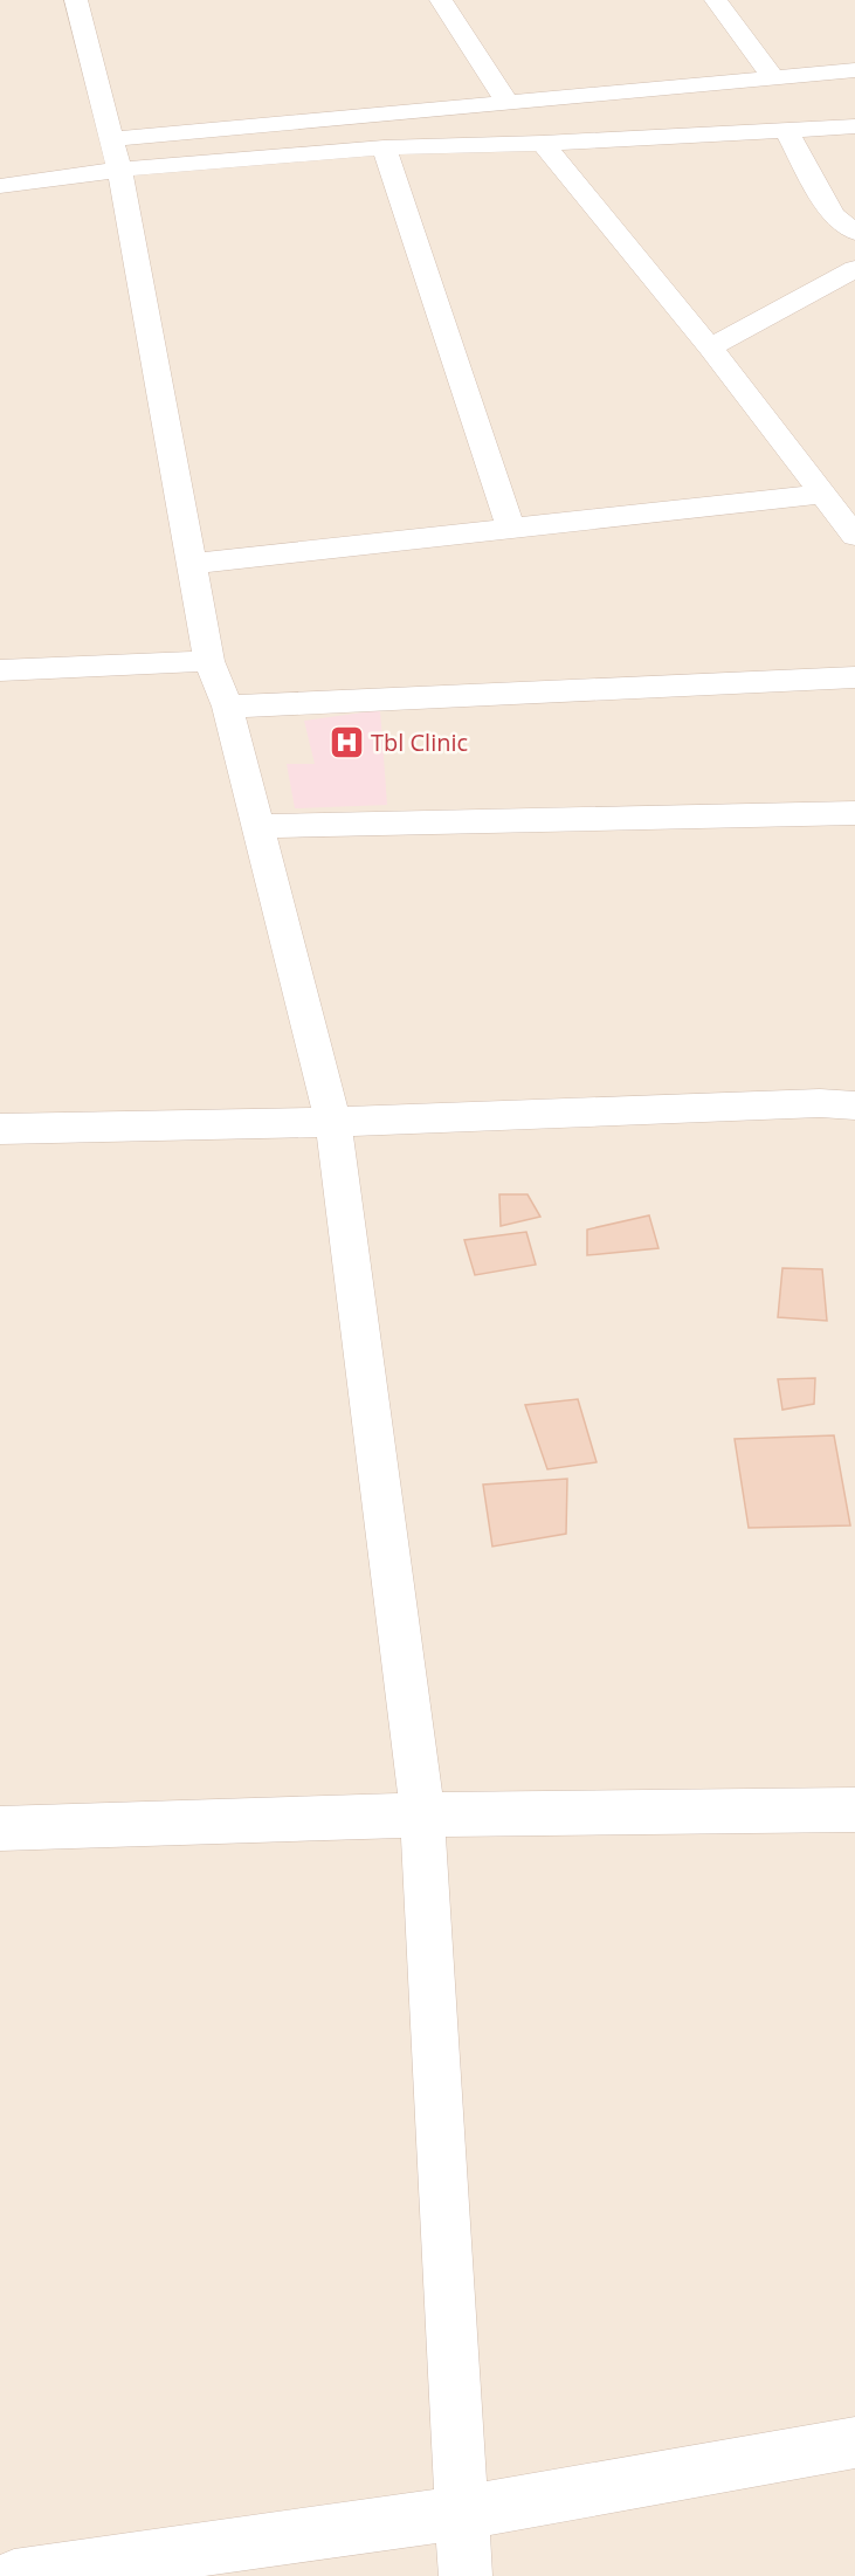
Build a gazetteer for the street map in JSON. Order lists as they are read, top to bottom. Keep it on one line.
{"places":{"hospital":["Tbl Clinic"]}}
